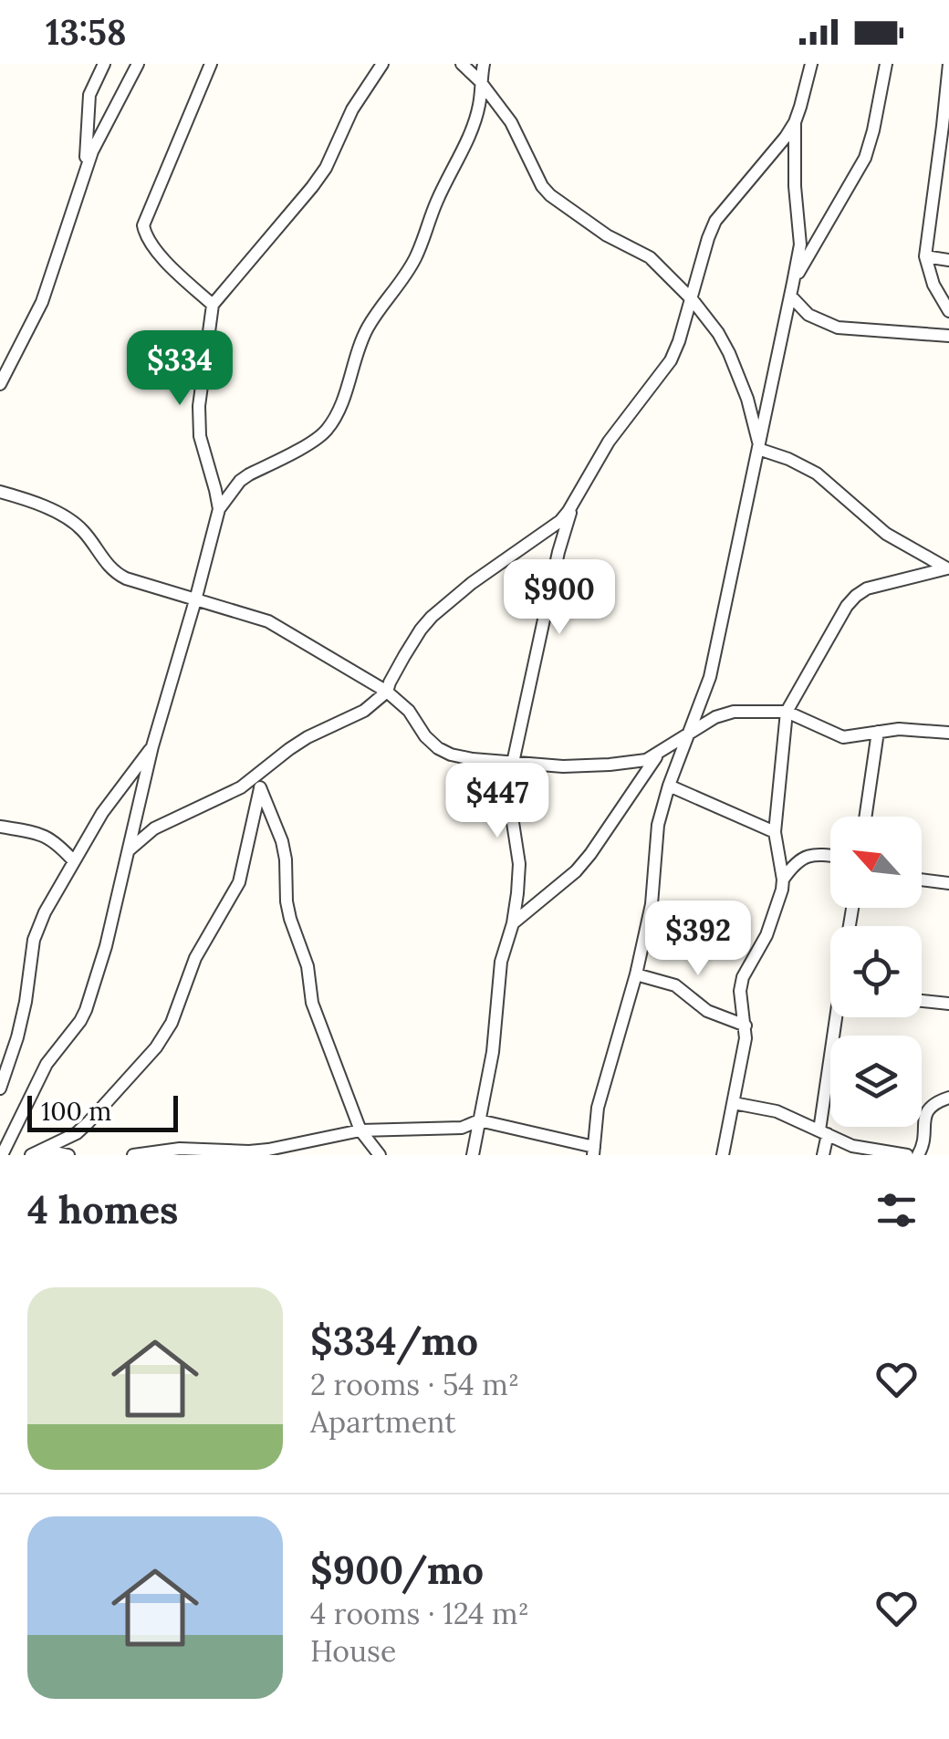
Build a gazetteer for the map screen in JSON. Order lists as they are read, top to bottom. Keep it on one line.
{"scale_bar":"100 m","north":"top left","page":{"status":"13:58","price":["$334","$900","$447","$392"],"scale":"100 m","heading":"4 homes","list":[{"name":"$334/mo","note":"2 rooms · 54 m² · Apartment"},{"name":"$900/mo","note":"4 rooms · 124 m² · House"}]}}
